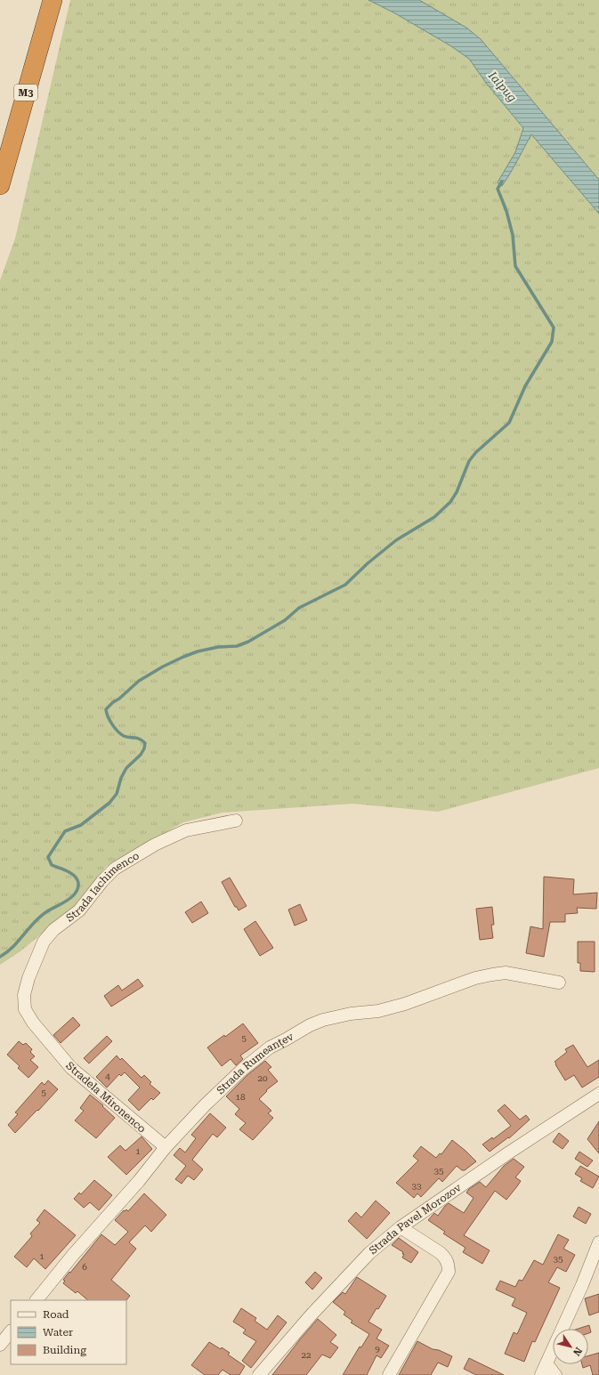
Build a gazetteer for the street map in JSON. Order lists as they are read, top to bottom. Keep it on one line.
{"streets":{"highway":["M3"],"street":["Strada Iachimenco","Strada Rumeanțev","Stradela Mironenco","Strada Pavel Morozov"]},"crossings":[["Strada Iachimenco","Stradela Mironenco"],["Strada Rumeanțev","Stradela Mironenco"]],"water":["Ialpug"],"house_numbers":["5","4","20","5","18","1","35","33","1","35","6","9","22"],"legend":["Road","Water","Building"],"north":"bottom right"}
